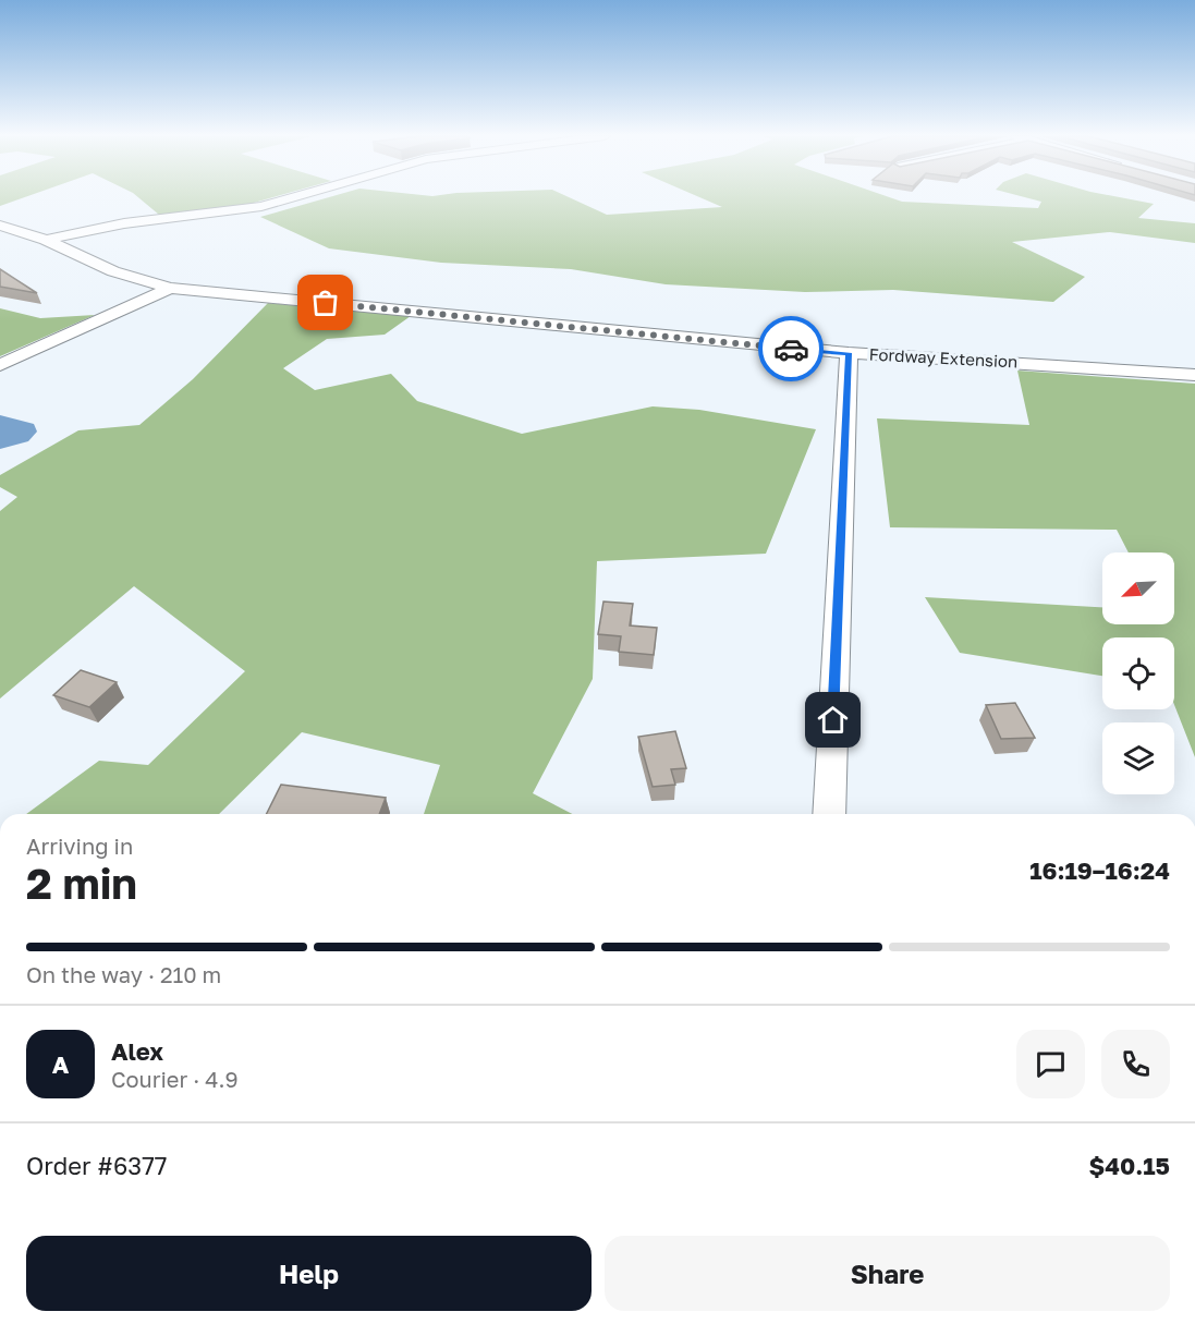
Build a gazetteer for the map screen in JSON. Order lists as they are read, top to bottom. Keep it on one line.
{"streets":{"street":["Fordway Extension"]},"north":"bottom left","page":{"heading":["2 min","Arriving in","16:19–16:24"],"panel":["Alex","Courier · 4.9","Order #6377","$40.15"],"bar":"On the way · 210 m","round":"A","buttons":["Help","Share"]}}
